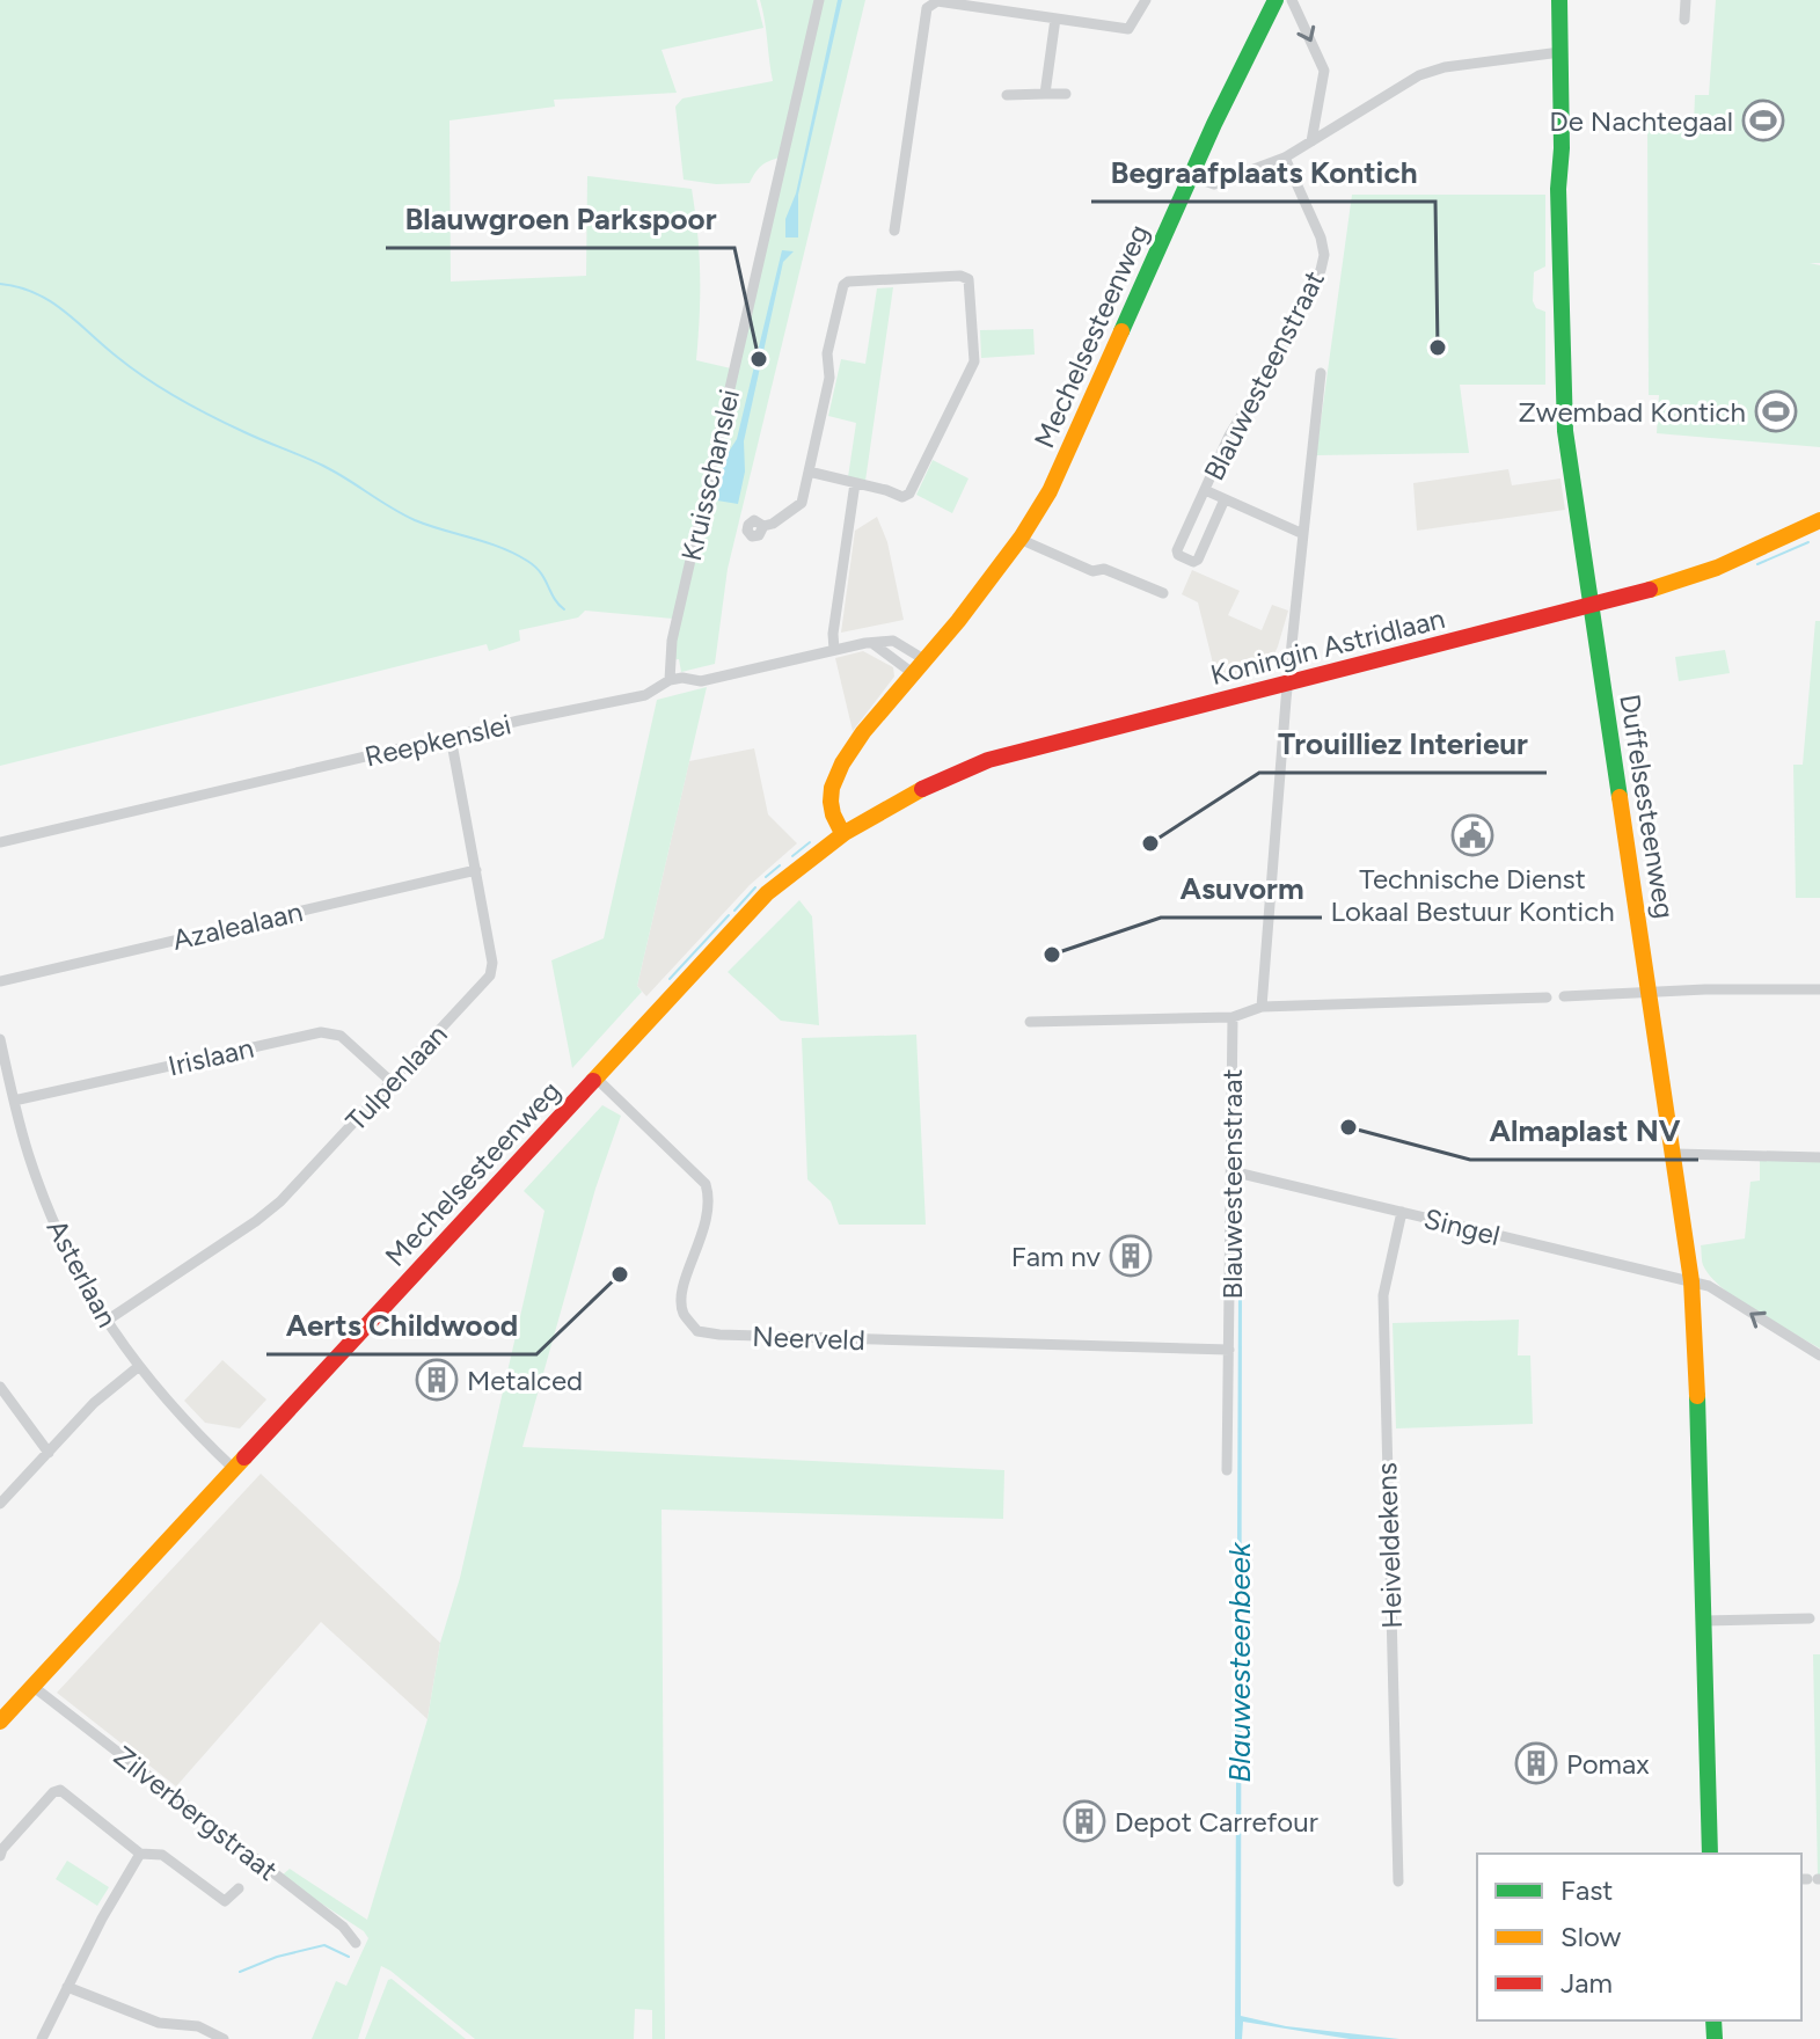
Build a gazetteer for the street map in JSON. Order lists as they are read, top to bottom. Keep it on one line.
{"streets":{"street":["Mechelsesteenweg","Blauwesteenstraat","Kruisschanslei","Koningin Astridlaan","Reepkenslei","Duffelsesteenweg","Azalealaan","Irislaan","Tulpenlaan","Singel","Asterlaan","Neerveld","Heiveldekens","Zilverbergstraat"]},"crossings":[["Mechelsesteenweg","Koningin Astridlaan"],["Mechelsesteenweg","Reepkenslei"],["Mechelsesteenweg","Asterlaan"],["Mechelsesteenweg","Neerveld"],["Mechelsesteenweg","Zilverbergstraat"],["Blauwesteenstraat","Singel"],["Blauwesteenstraat","Neerveld"],["Kruisschanslei","Reepkenslei"],["Koningin Astridlaan","Duffelsesteenweg"],["Reepkenslei","Tulpenlaan"],["Duffelsesteenweg","Singel"],["Azalealaan","Tulpenlaan"],["Irislaan","Tulpenlaan"],["Irislaan","Asterlaan"],["Tulpenlaan","Asterlaan"],["Singel","Heiveldekens"]],"water":["Blauwesteenbeek"],"places":{"sports":["De Nachtegaal","Zwembad Kontich"],"other":["Begraafplaats Kontich","Blauwgroen Parkspoor","Trouilliez Interieur","Asuvorm","Almaplast NV","Aerts Childwood"],"public building":["Technische Dienst Lokaal Bestuur Kontich"],"building":["Fam nv","Metalced","Pomax","Depot Carrefour"]},"legend":["Fast","Slow","Jam"]}
